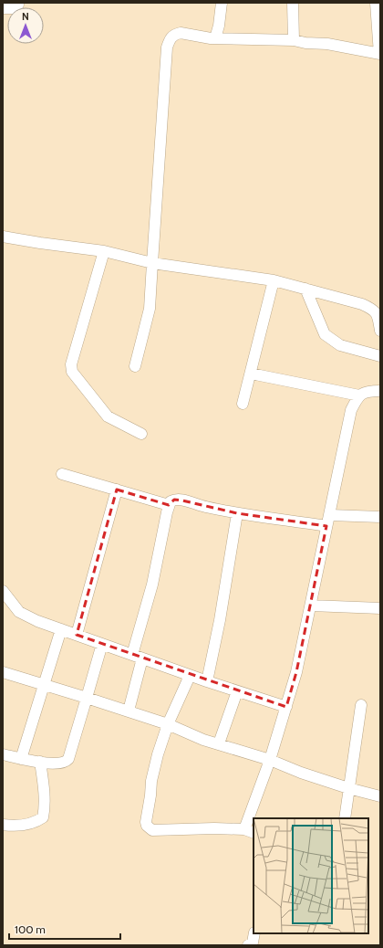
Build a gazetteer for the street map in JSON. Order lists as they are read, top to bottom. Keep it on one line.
{"scale_bar":"100 m","north":"top"}
